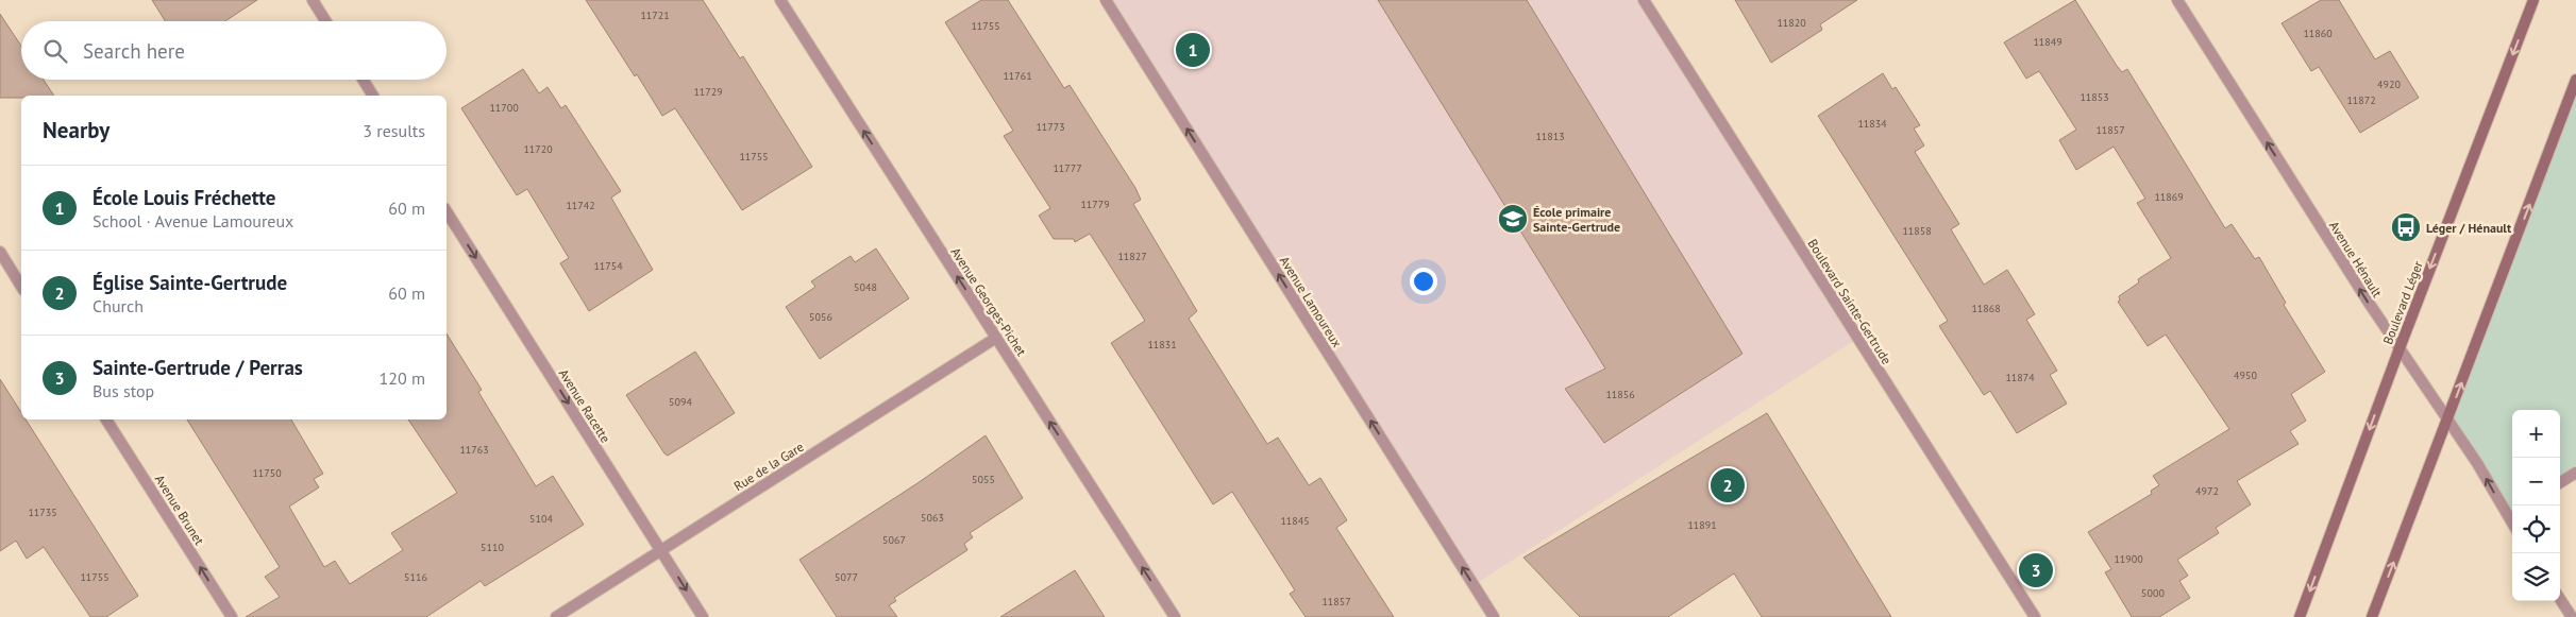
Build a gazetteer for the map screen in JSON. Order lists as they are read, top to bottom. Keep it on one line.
{"streets":{"main road":["Boulevard Léger"],"street":["Avenue Hénault","Avenue Georges-Pichet","Avenue Lamoureux","Boulevard Sainte-Gertrude","Avenue Racette","Rue de la Gare","Avenue Brunet"]},"crossings":[["Avenue Hénault","Boulevard Léger"],["Avenue Georges-Pichet","Rue de la Gare"],["Avenue Racette","Rue de la Gare"]],"one_way":["Avenue Hénault","Avenue Georges-Pichet","Avenue Lamoureux","Avenue Racette","Avenue Brunet"],"places":{"school or university":["École primaire Sainte-Gertrude"],"bus stop":["Léger / Hénault"]},"house_numbers":["11721","11820","11755","11860","11849","11761","4920","11729","11853","11872","11700","11834","11773","11857","11813","11720","11755","11777","11869","11779","11742","11858","11827","11754","5048","11868","5056","11831","4950","11874","11856","5094","11763","11750","5055","4972","11735","5063","5104","11845","11891","5067","5110","11900","11755","5116","5077","5000","11857"],"page":{"search":"Search here","pins":["1","2","3"],"heading":["Nearby","3 results"],"list":[{"mark":"1","name":"École Louis Fréchette","note":"School · Avenue Lamoureux","value":"60 m"},{"mark":"2","name":"Église Sainte-Gertrude","note":"Church","value":"60 m"},{"mark":"3","name":"Sainte-Gertrude / Perras","note":"Bus stop","value":"120 m"}],"map_buttons":["+","−"]}}
